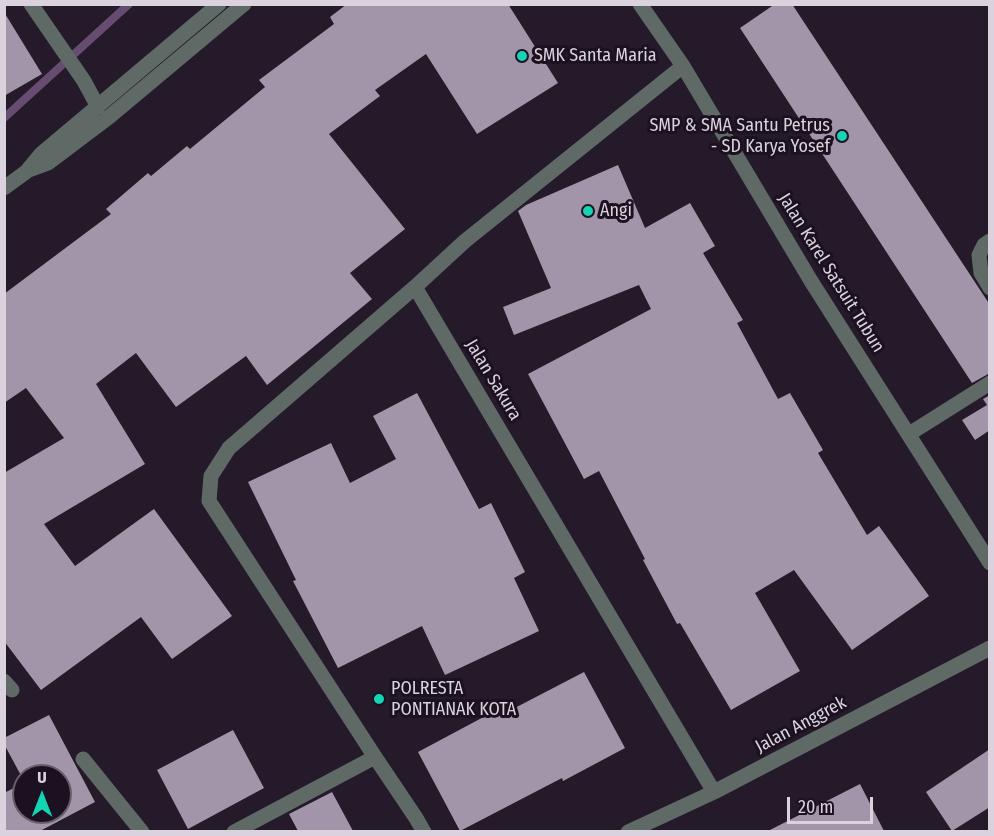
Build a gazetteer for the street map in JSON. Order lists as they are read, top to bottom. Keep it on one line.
{"streets":{"street":["Jalan Karel Satsuit Tubun","Jalan Sakura","Jalan Anggrek"]},"crossings":[["Jalan Sakura","Jalan Anggrek"]],"places":["SMK Santa Maria","SMP & SMA Santu Petrus - SD Karya Yosef","Angi","POLRESTA PONTIANAK KOTA"],"scale_bar":"20 m","north":"top"}
